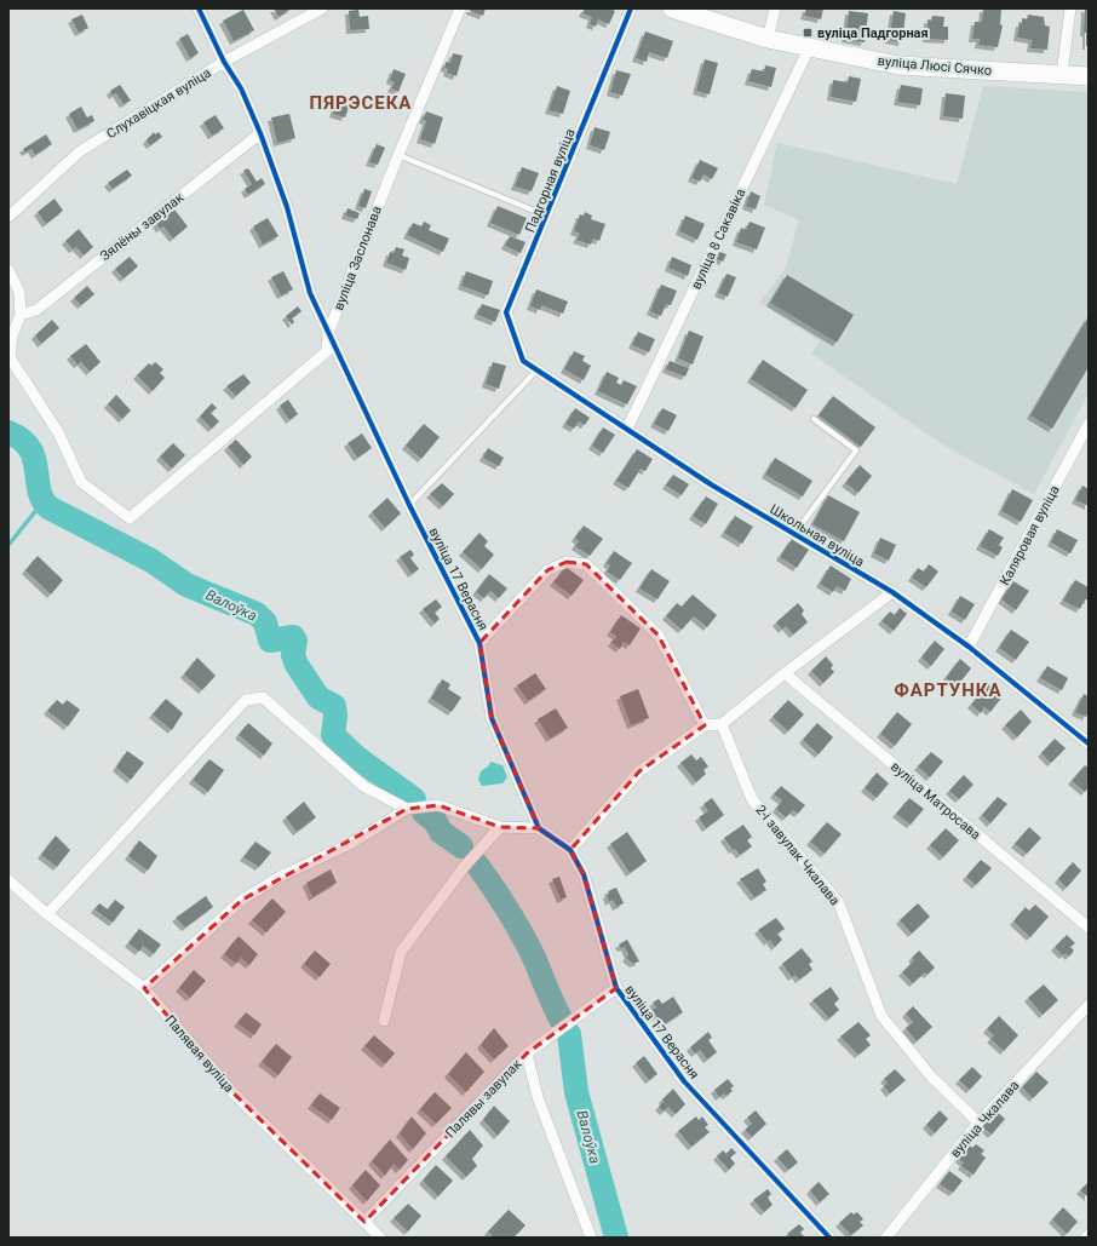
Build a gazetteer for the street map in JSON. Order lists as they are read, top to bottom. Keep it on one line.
{"streets":{"main road":["вуліца Люсі Сячко"],"street":["Слухавіцкая вуліца","Падгорная вуліца","Зялёны завулак","вуліца 8 Сакавіка","вуліца Заслонава","Школьная вуліца","Каляровая вуліца","вуліца 17 Верасня","вуліца Матросава","2-і завулак Чкалава","Палявая вуліца","Палявы завулак","вуліца Чкалава"]},"crossings":[["вуліца Люсі Сячко","вуліца 8 Сакавіка"],["Слухавіцкая вуліца","вуліца 17 Верасня"],["Падгорная вуліца","Школьная вуліца"],["Зялёны завулак","вуліца Заслонава"],["Зялёны завулак","вуліца 17 Верасня"],["вуліца 8 Сакавіка","Школьная вуліца"],["вуліца Заслонава","вуліца 17 Верасня"],["Школьная вуліца","Каляровая вуліца"],["вуліца 17 Верасня","Палявы завулак"],["2-і завулак Чкалава","вуліца Чкалава"],["Палявая вуліца","Палявы завулак"]],"districts":["ПЯРЭСЕКА","ФАРТУНКА"],"water":["Валоўка"],"places":{"transit":["вуліца Падгорная"]}}
